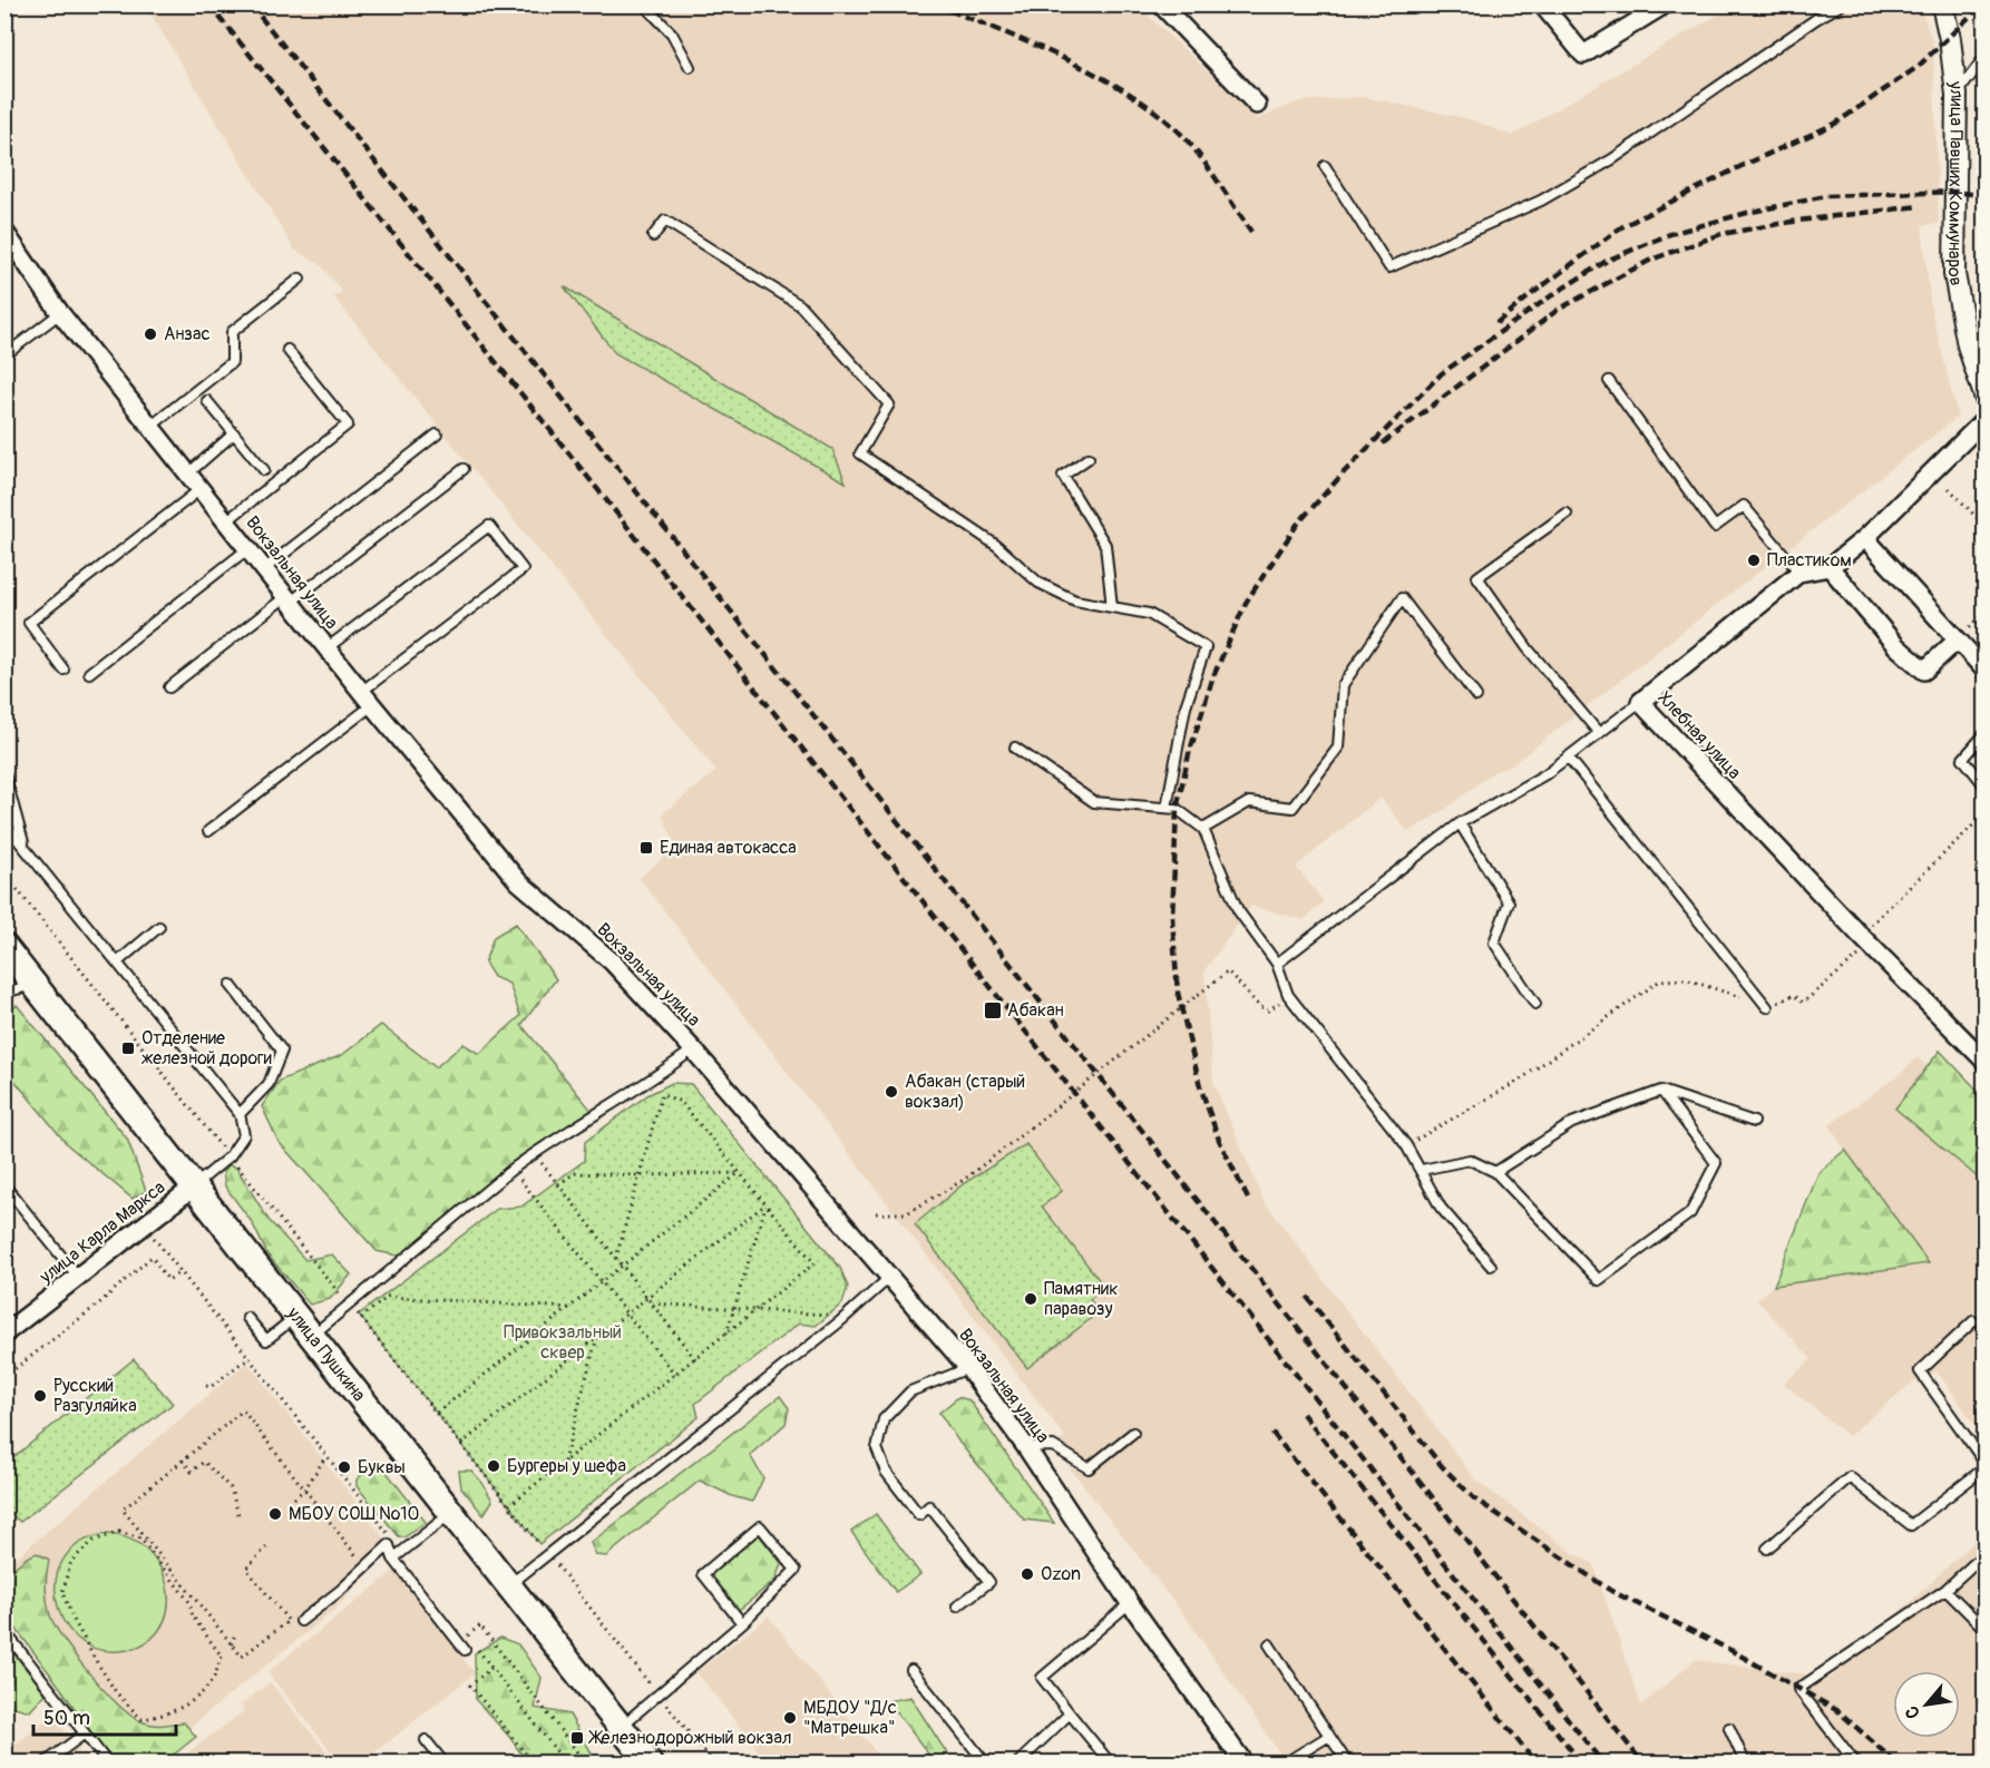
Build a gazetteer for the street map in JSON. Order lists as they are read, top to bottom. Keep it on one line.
{"streets":{"main road":["улица Пушкина"],"street":["улица Павших Коммунаров","Вокзальная улица","Хлебная улица","улица Карла Маркса"]},"crossings":[["улица Карла Маркса","улица Пушкина"]],"parks":["Привокзальный сквер"],"places":{"other":["Анзас","Пластиком","Абакан (старый вокзал)","Памятник паравозу","Русский Разгуляйка","Бургеры у шефа","Буквы","МБОУ СОШ №10","Ozon","МБДОУ \"Д/с \"Матрешка\""],"transit":["Единая автокасса","Абакан","Отделение железной дороги","Железнодорожный вокзал"]},"scale_bar":"50 m","north":"bottom left"}
